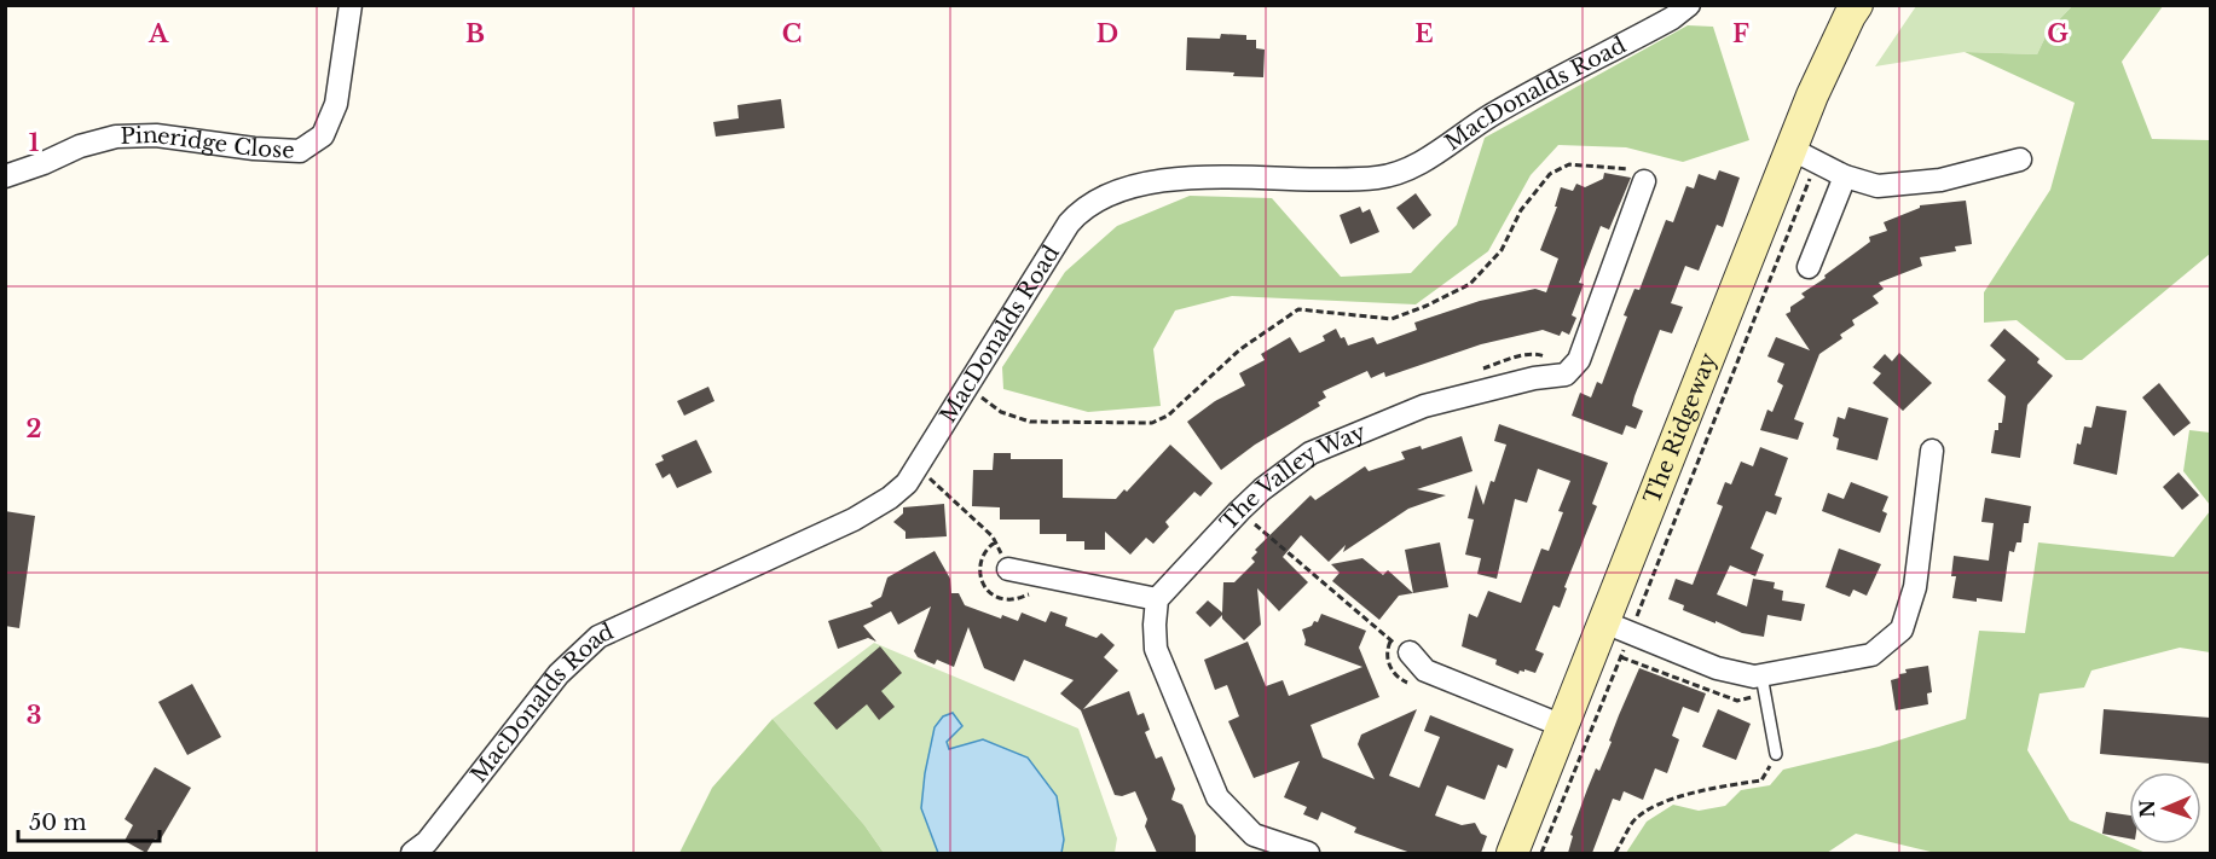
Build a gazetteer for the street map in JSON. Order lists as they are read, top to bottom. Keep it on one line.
{"streets":{"street":["MacDonalds Road","Pineridge Close","The Ridgeway","The Valley Way"]},"scale_bar":"50 m","north":"left","grid":{"columns":["A","B","C","D","E","F","G"],"rows":["1","2","3"]}}
